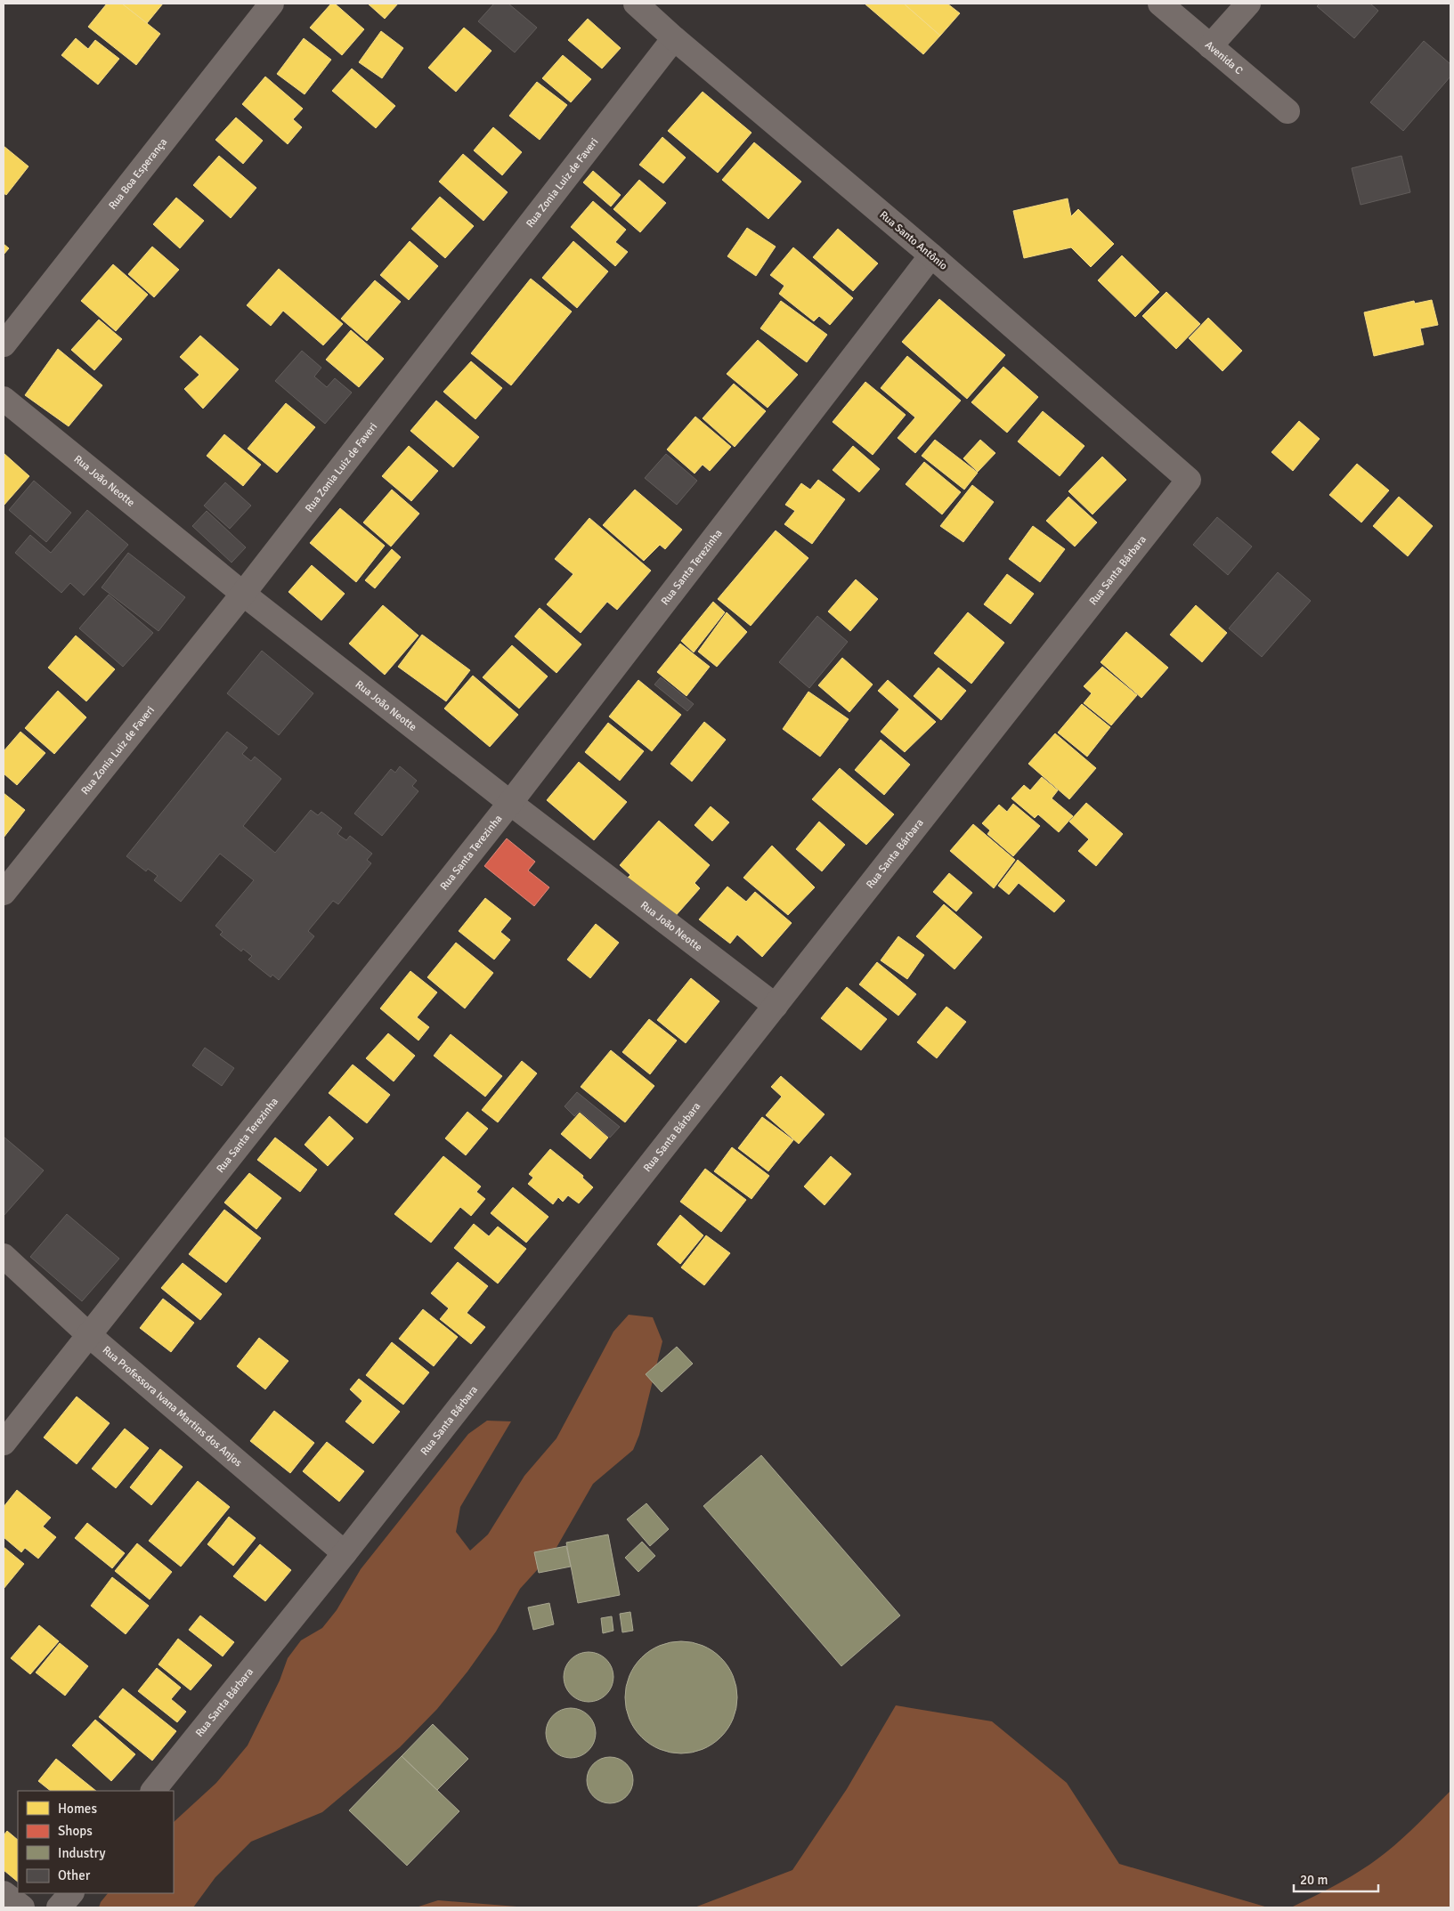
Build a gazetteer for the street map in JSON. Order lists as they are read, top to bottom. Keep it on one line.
{"streets":{"street":["Avenida C","Rua Boa Esperança","Rua Zonia Luiz de Faveri","Rua Santo Antônio","Rua João Neotte","Rua Santa Terezinha","Rua Santa Bárbara","Rua Professora Ivana Martins dos Anjos"]},"crossings":[["Rua Zonia Luiz de Faveri","Rua Santo Antônio"],["Rua Zonia Luiz de Faveri","Rua João Neotte"],["Rua Santo Antônio","Rua Santa Terezinha"],["Rua Santo Antônio","Rua Santa Bárbara"],["Rua João Neotte","Rua Santa Terezinha"],["Rua João Neotte","Rua Santa Bárbara"],["Rua Santa Terezinha","Rua Professora Ivana Martins dos Anjos"],["Rua Santa Bárbara","Rua Professora Ivana Martins dos Anjos"]],"legend":["Homes","Shops","Industry","Other"],"scale_bar":"20 m"}
